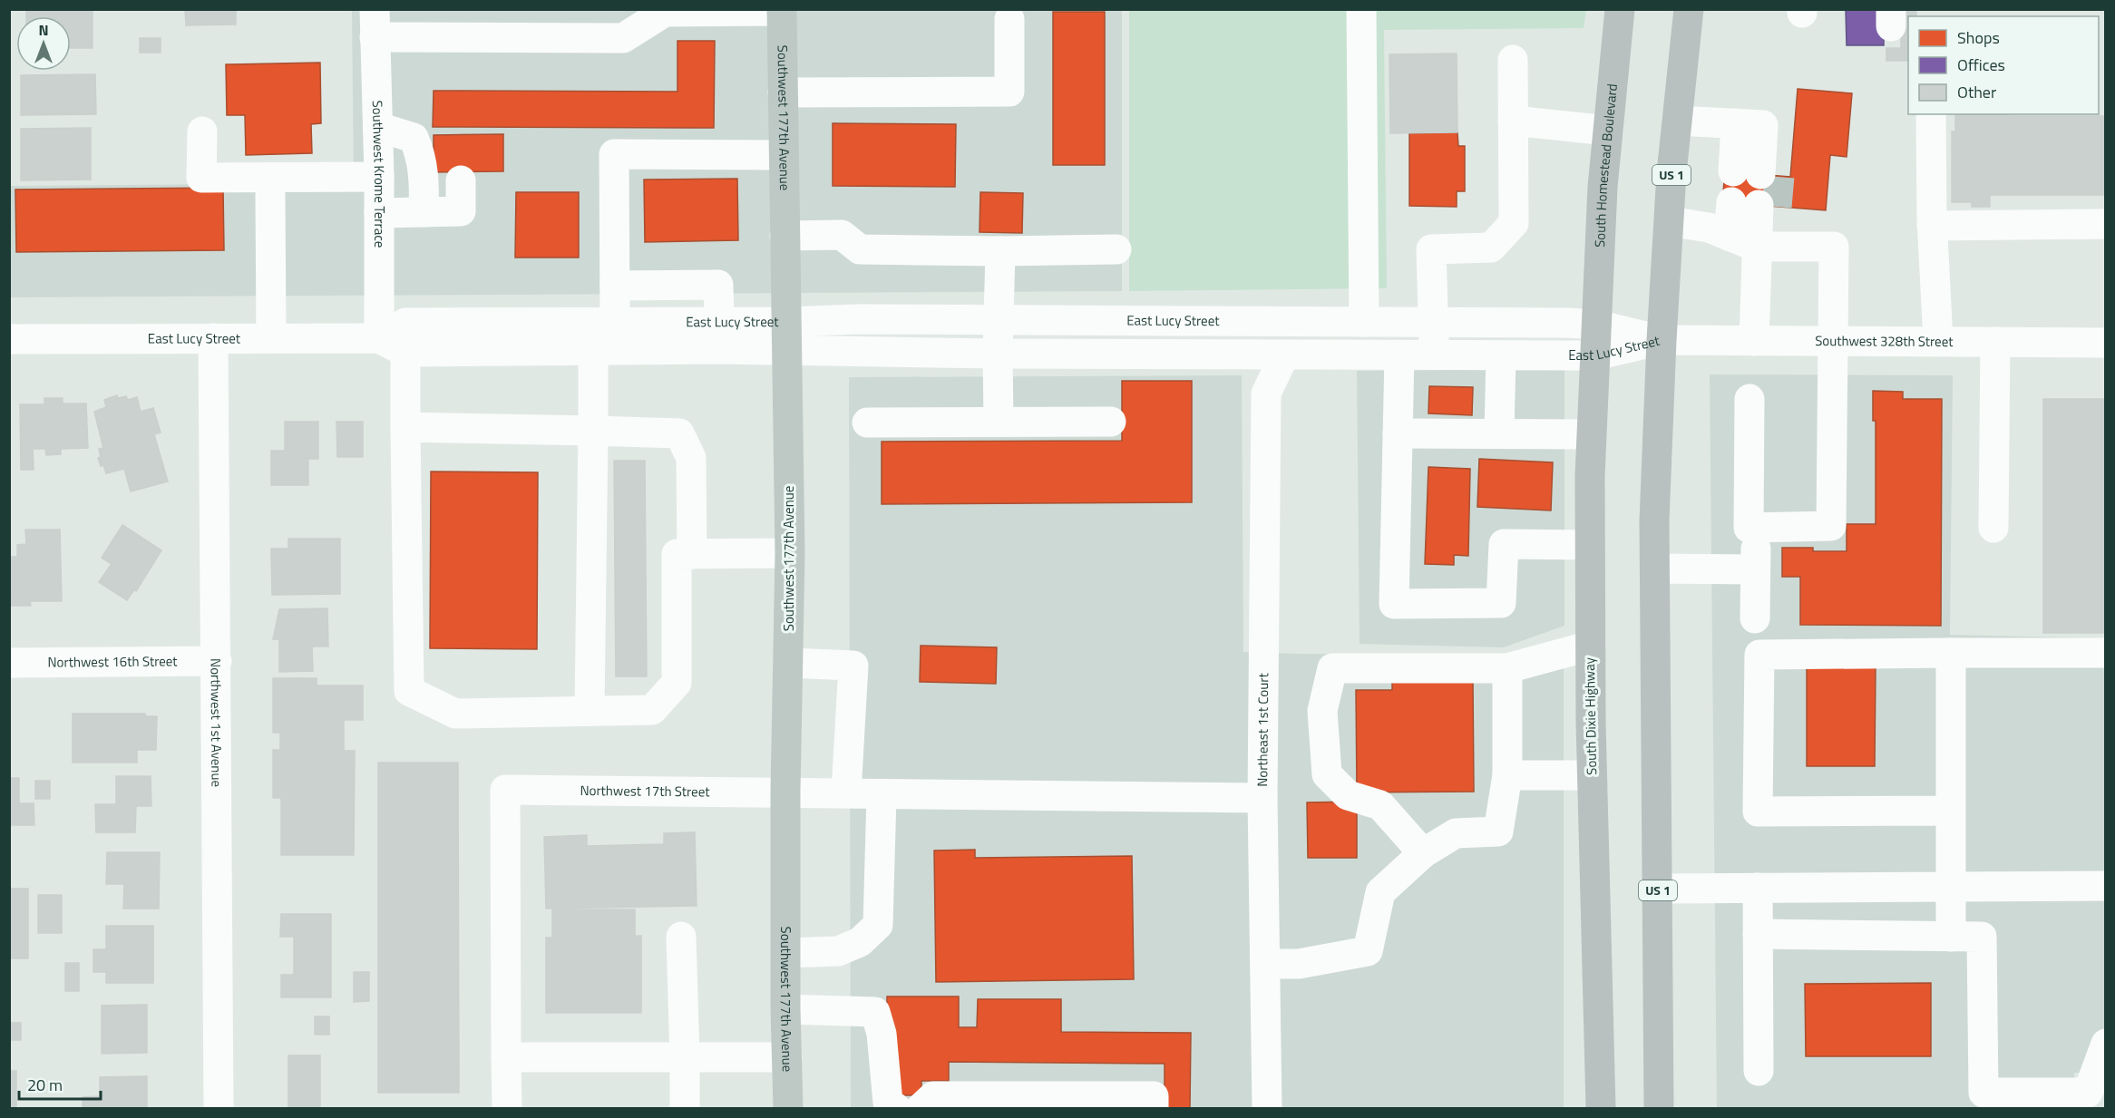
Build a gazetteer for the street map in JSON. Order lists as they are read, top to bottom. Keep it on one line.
{"streets":{"highway":["South Homestead Boulevard","US 1","South Dixie Highway"],"main road":["Southwest 177th Avenue"],"street":["Southwest Krome Terrace","East Lucy Street","Southwest 328th Street","Northwest 16th Street","Northwest 1st Avenue","Northeast 1st Court","Northwest 17th Street"]},"crossings":[["Southwest 177th Avenue","East Lucy Street"],["Southwest 177th Avenue","Northwest 17th Street"],["South Homestead Boulevard","East Lucy Street"],["South Homestead Boulevard","South Dixie Highway"],["Southwest Krome Terrace","East Lucy Street"],["US 1","East Lucy Street"],["US 1","Southwest 328th Street"],["East Lucy Street","Southwest 328th Street"],["East Lucy Street","South Dixie Highway"],["East Lucy Street","Northwest 1st Avenue"],["East Lucy Street","Northeast 1st Court"],["Northwest 16th Street","Northwest 1st Avenue"],["Northeast 1st Court","Northwest 17th Street"]],"legend":["Shops","Offices","Other"],"scale_bar":"20 m","north":"top"}
